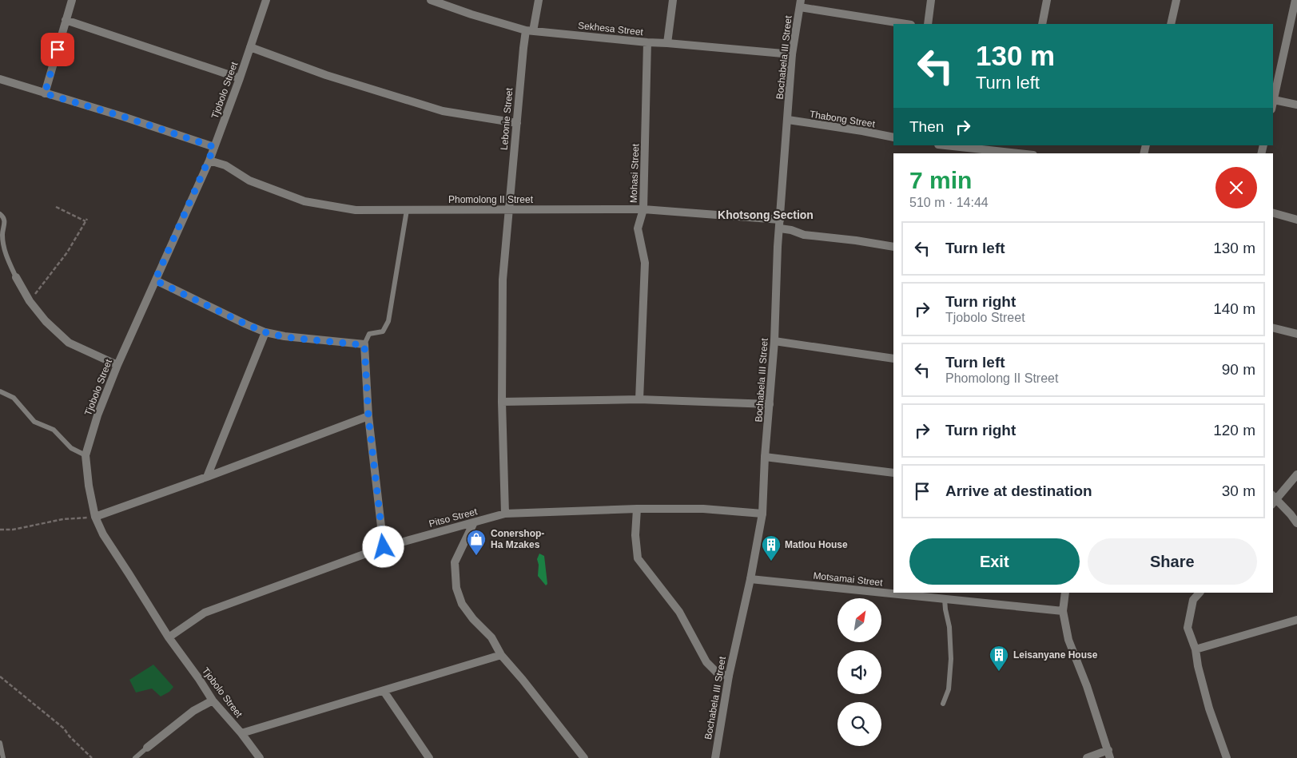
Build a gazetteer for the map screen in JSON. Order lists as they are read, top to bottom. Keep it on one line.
{"streets":{"street":["Sekhesa Street","Bochabela III Street","Tjobolo Street","Lebonie Street","Thabong Street","Mohasi Street","Phomolong II Street","Pitso Street","Motsamai Street"]},"crossings":[["Sekhesa Street","Bochabela III Street"],["Sekhesa Street","Lebonie Street"],["Sekhesa Street","Mohasi Street"],["Bochabela III Street","Thabong Street"],["Bochabela III Street","Phomolong II Street"],["Bochabela III Street","Pitso Street"],["Bochabela III Street","Motsamai Street"],["Tjobolo Street","Phomolong II Street"],["Tjobolo Street","Pitso Street"],["Lebonie Street","Phomolong II Street"],["Lebonie Street","Pitso Street"],["Mohasi Street","Phomolong II Street"]],"districts":["Khotsong Section"],"places":{"shop":["Conershop- Ha Mzakes"],"building":["Matlou House","Leisanyane House"]},"north":"top right","page":{"turn":["130 m","Turn left"],"then":"Then","heading":["7 min","510 m · 14:44"],"list":[{"name":"Turn left","value":"130 m"},{"name":"Turn right","note":"Tjobolo Street","value":"140 m"},{"name":"Turn left","note":"Phomolong II Street","value":"90 m"},{"name":"Turn right","value":"120 m"},{"name":"Arrive at destination","value":"30 m"}],"buttons":["Exit","Share"]}}
